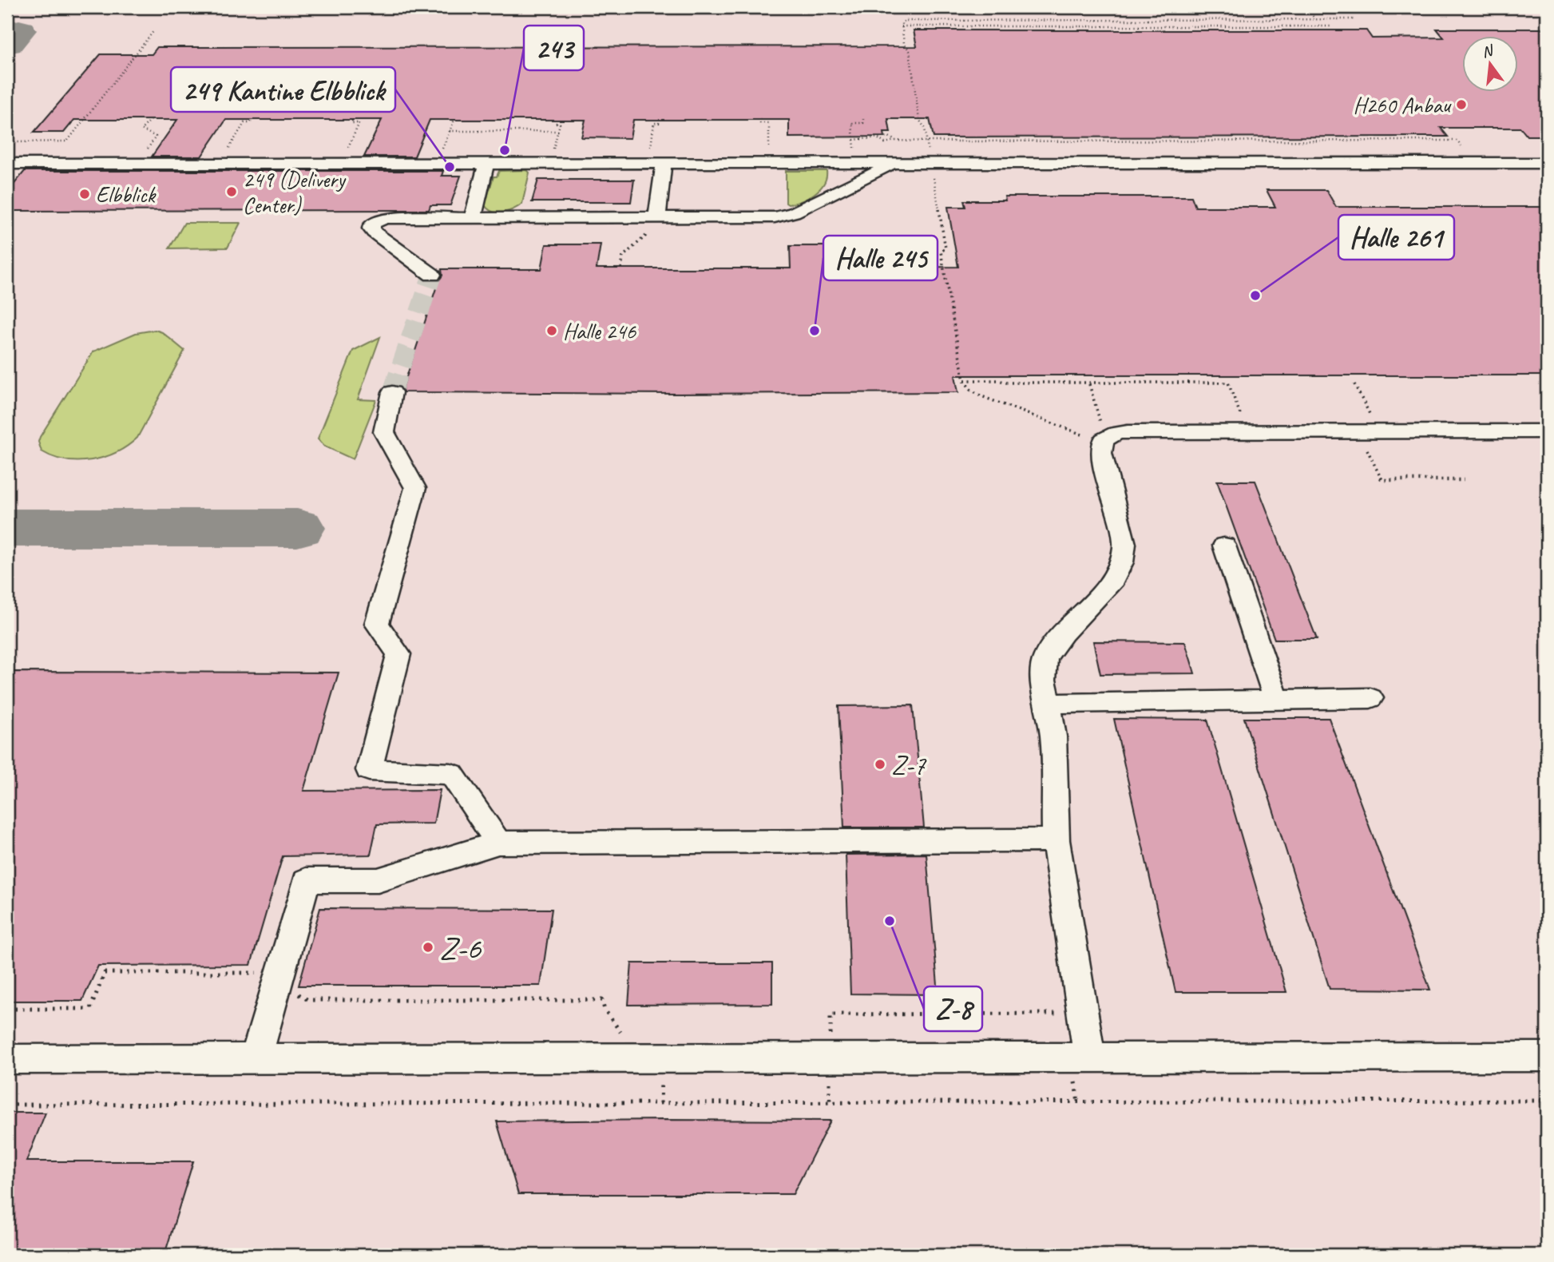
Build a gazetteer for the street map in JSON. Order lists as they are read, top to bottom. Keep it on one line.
{"places":["H260 Anbau","243","249 Kantine Elbblick","249 (Delivery Center)","Elbblick","Halle 261","Halle 246","Halle 245","Z-7","Z-8","Z-6"],"north":"top"}
